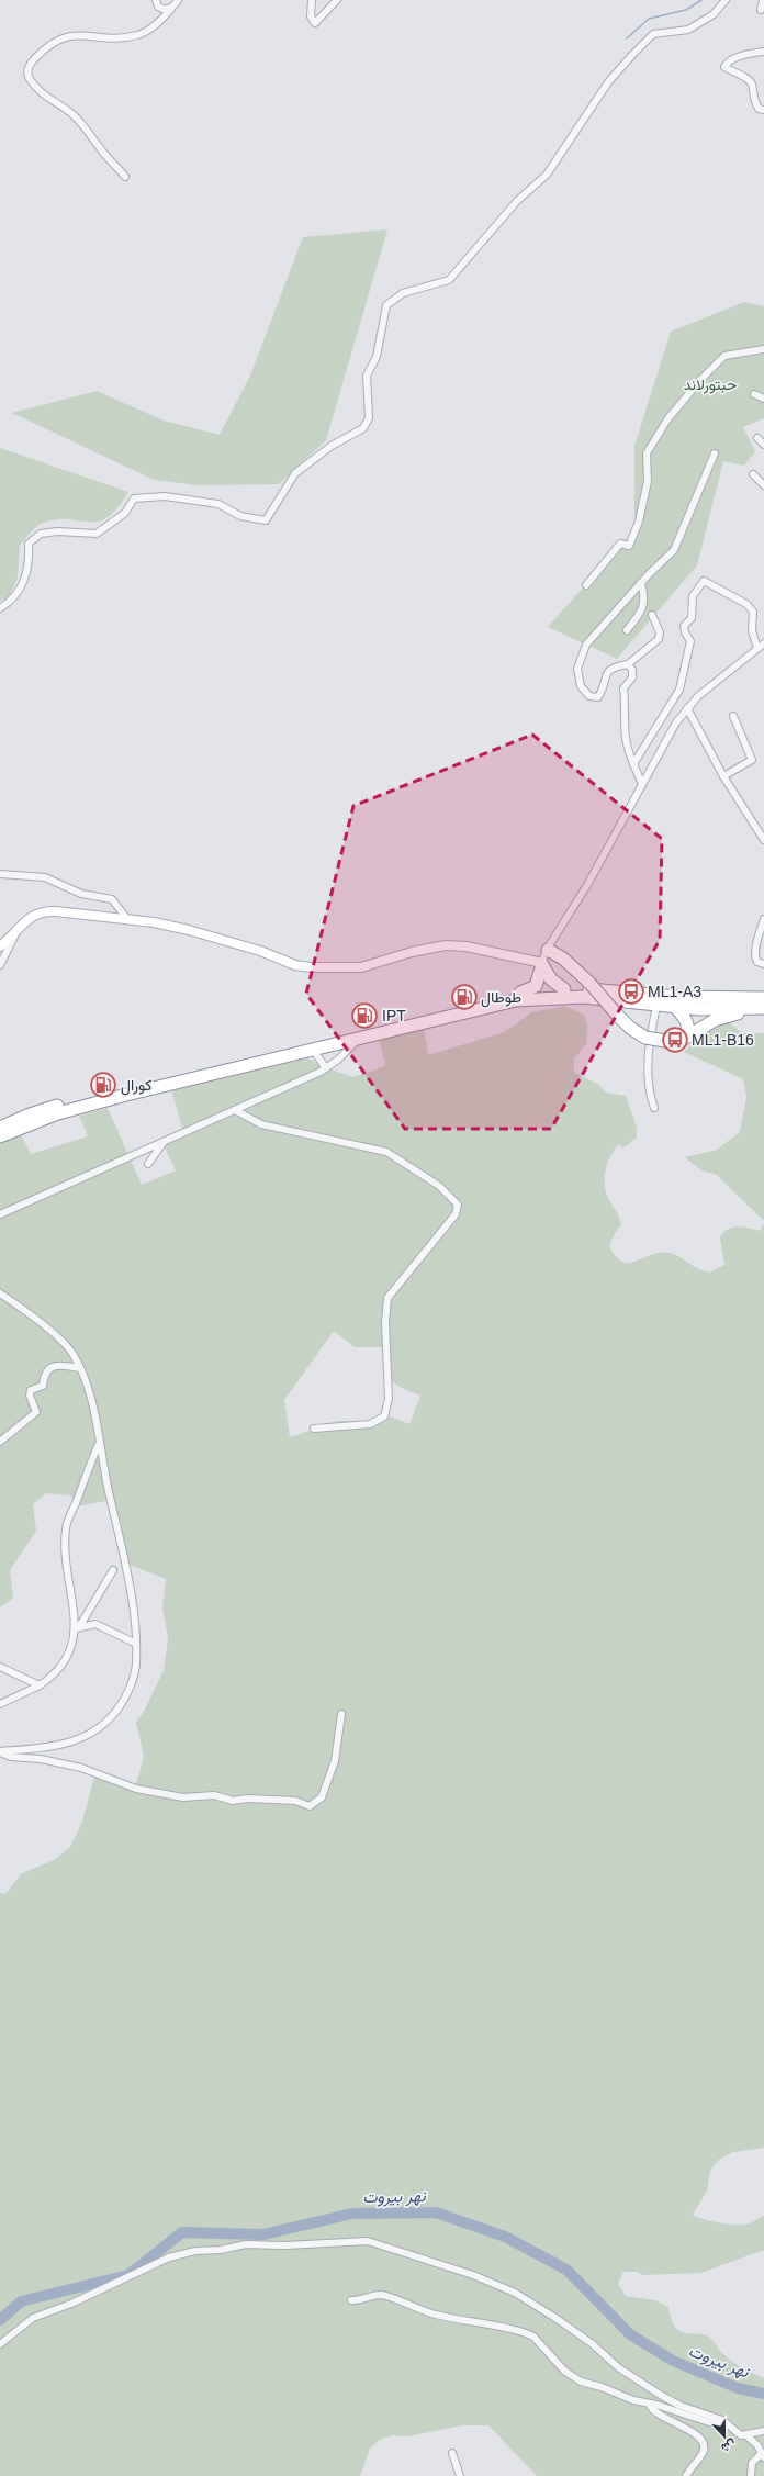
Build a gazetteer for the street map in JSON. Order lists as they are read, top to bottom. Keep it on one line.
{"water":["نهر بيروت"],"parks":["حبتورلاند"],"places":{"bus stop":["ML1-A3","ML1-B16"],"fuel station":["طوطال","IPT","كورال"]},"north":"bottom"}
